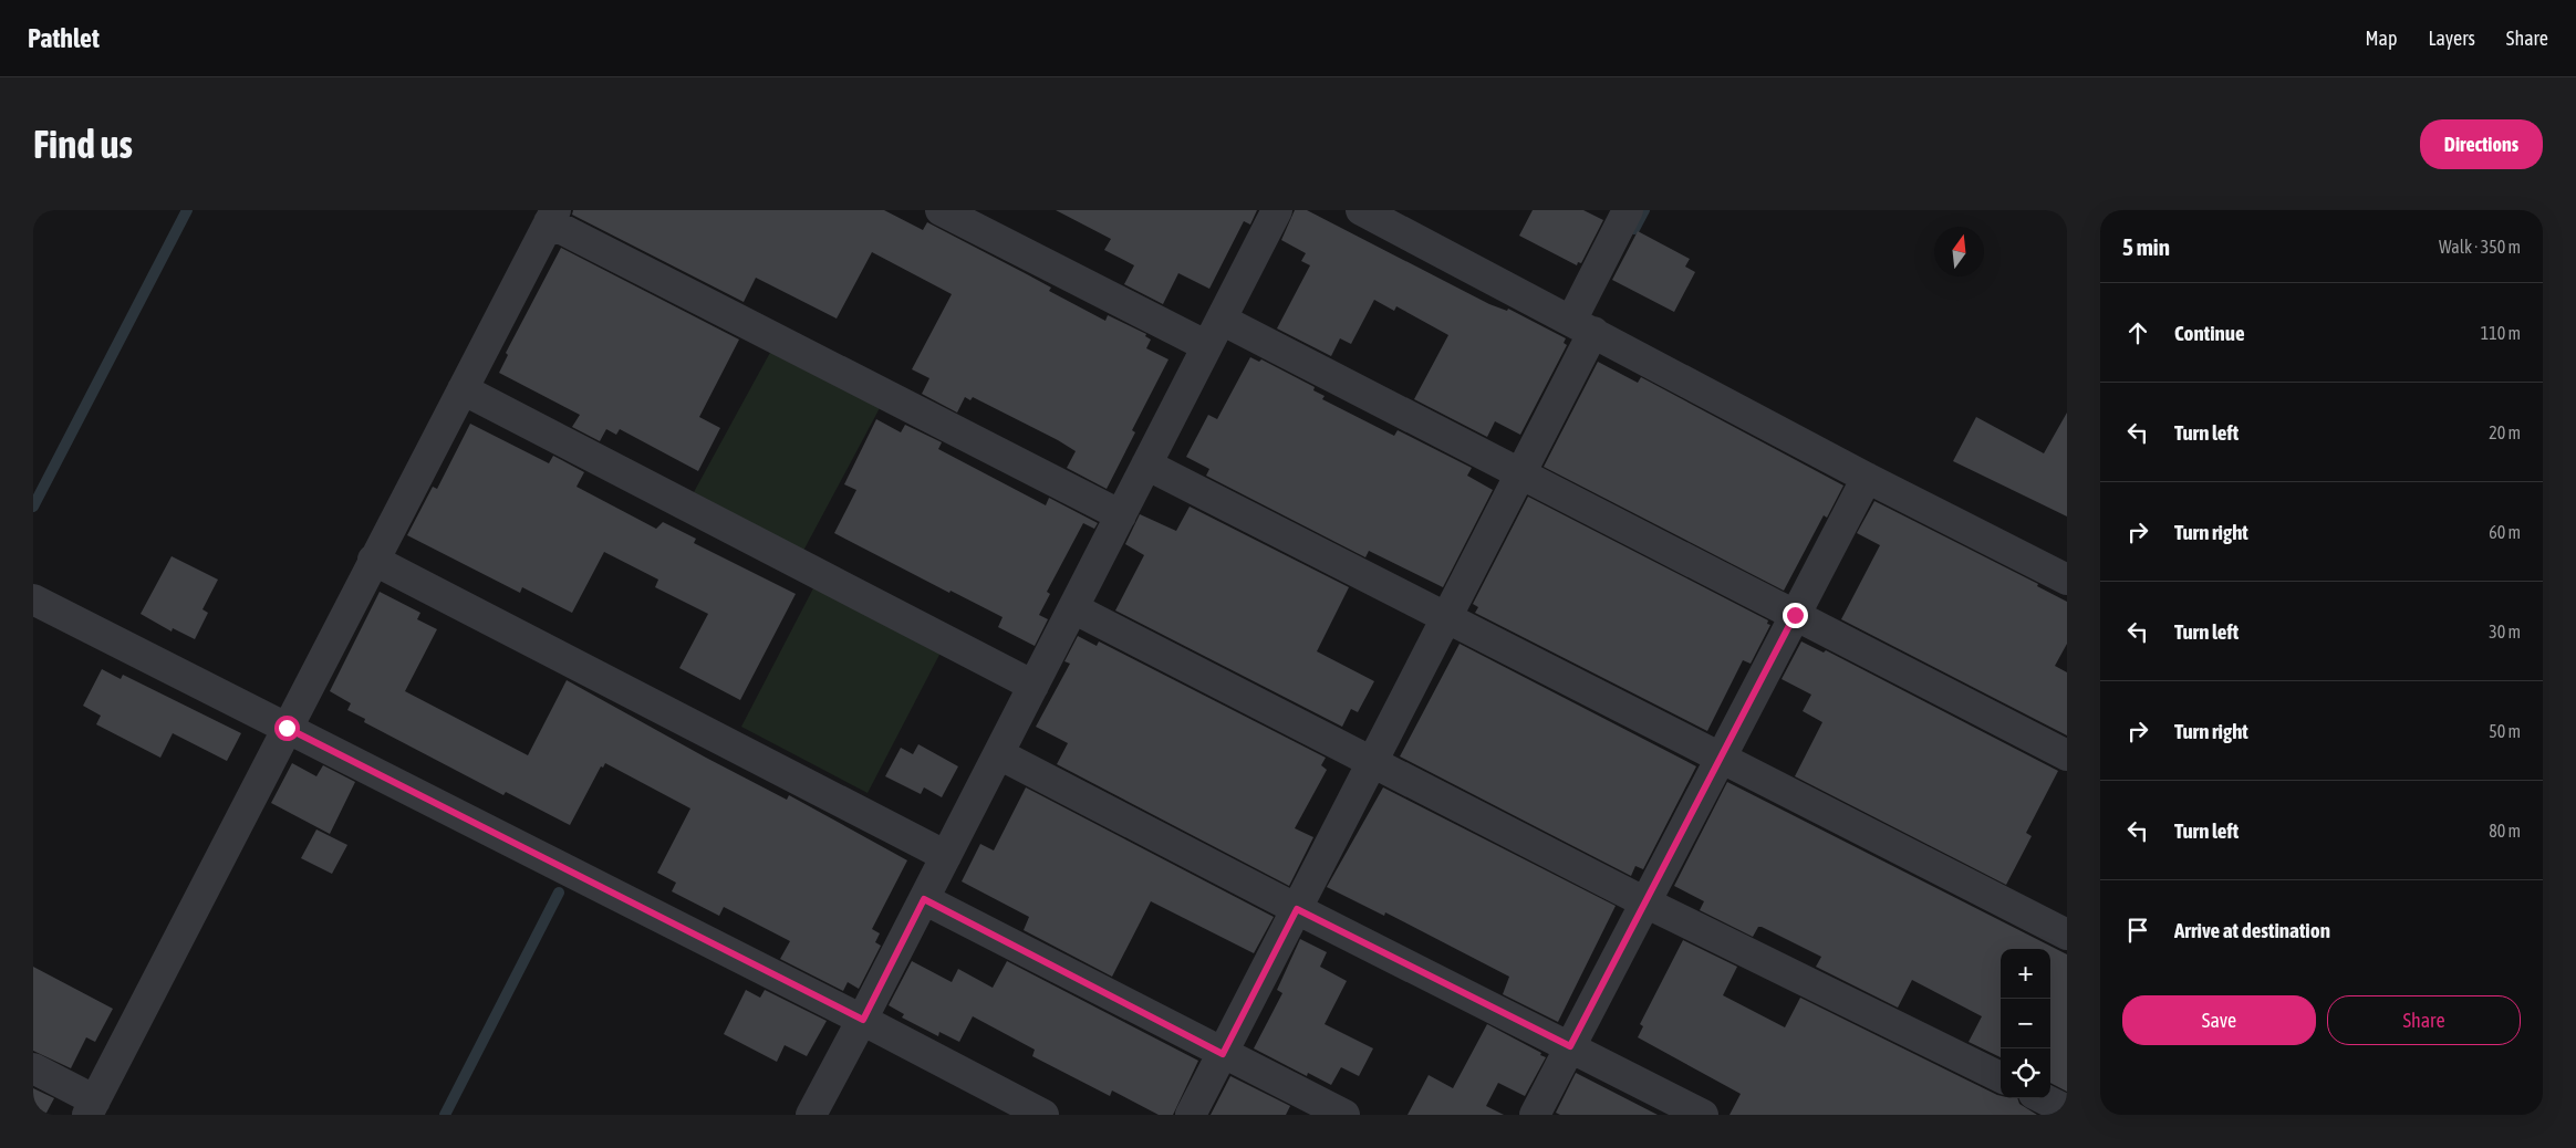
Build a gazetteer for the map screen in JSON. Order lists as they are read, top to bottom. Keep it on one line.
{"north":"top","page":{"header":"Pathlet","nav":["Map","Layers","Share"],"buttons":["Directions",["Save","Share"]],"title":"Find us","heading":["5 min","Walk · 350 m"],"list":[["Continue","110 m"],["Turn left","20 m"],["Turn right","60 m"],["Turn left","30 m"],["Turn right","50 m"],["Turn left","80 m"],"Arrive at destination"],"map_buttons":["+","−"]}}
